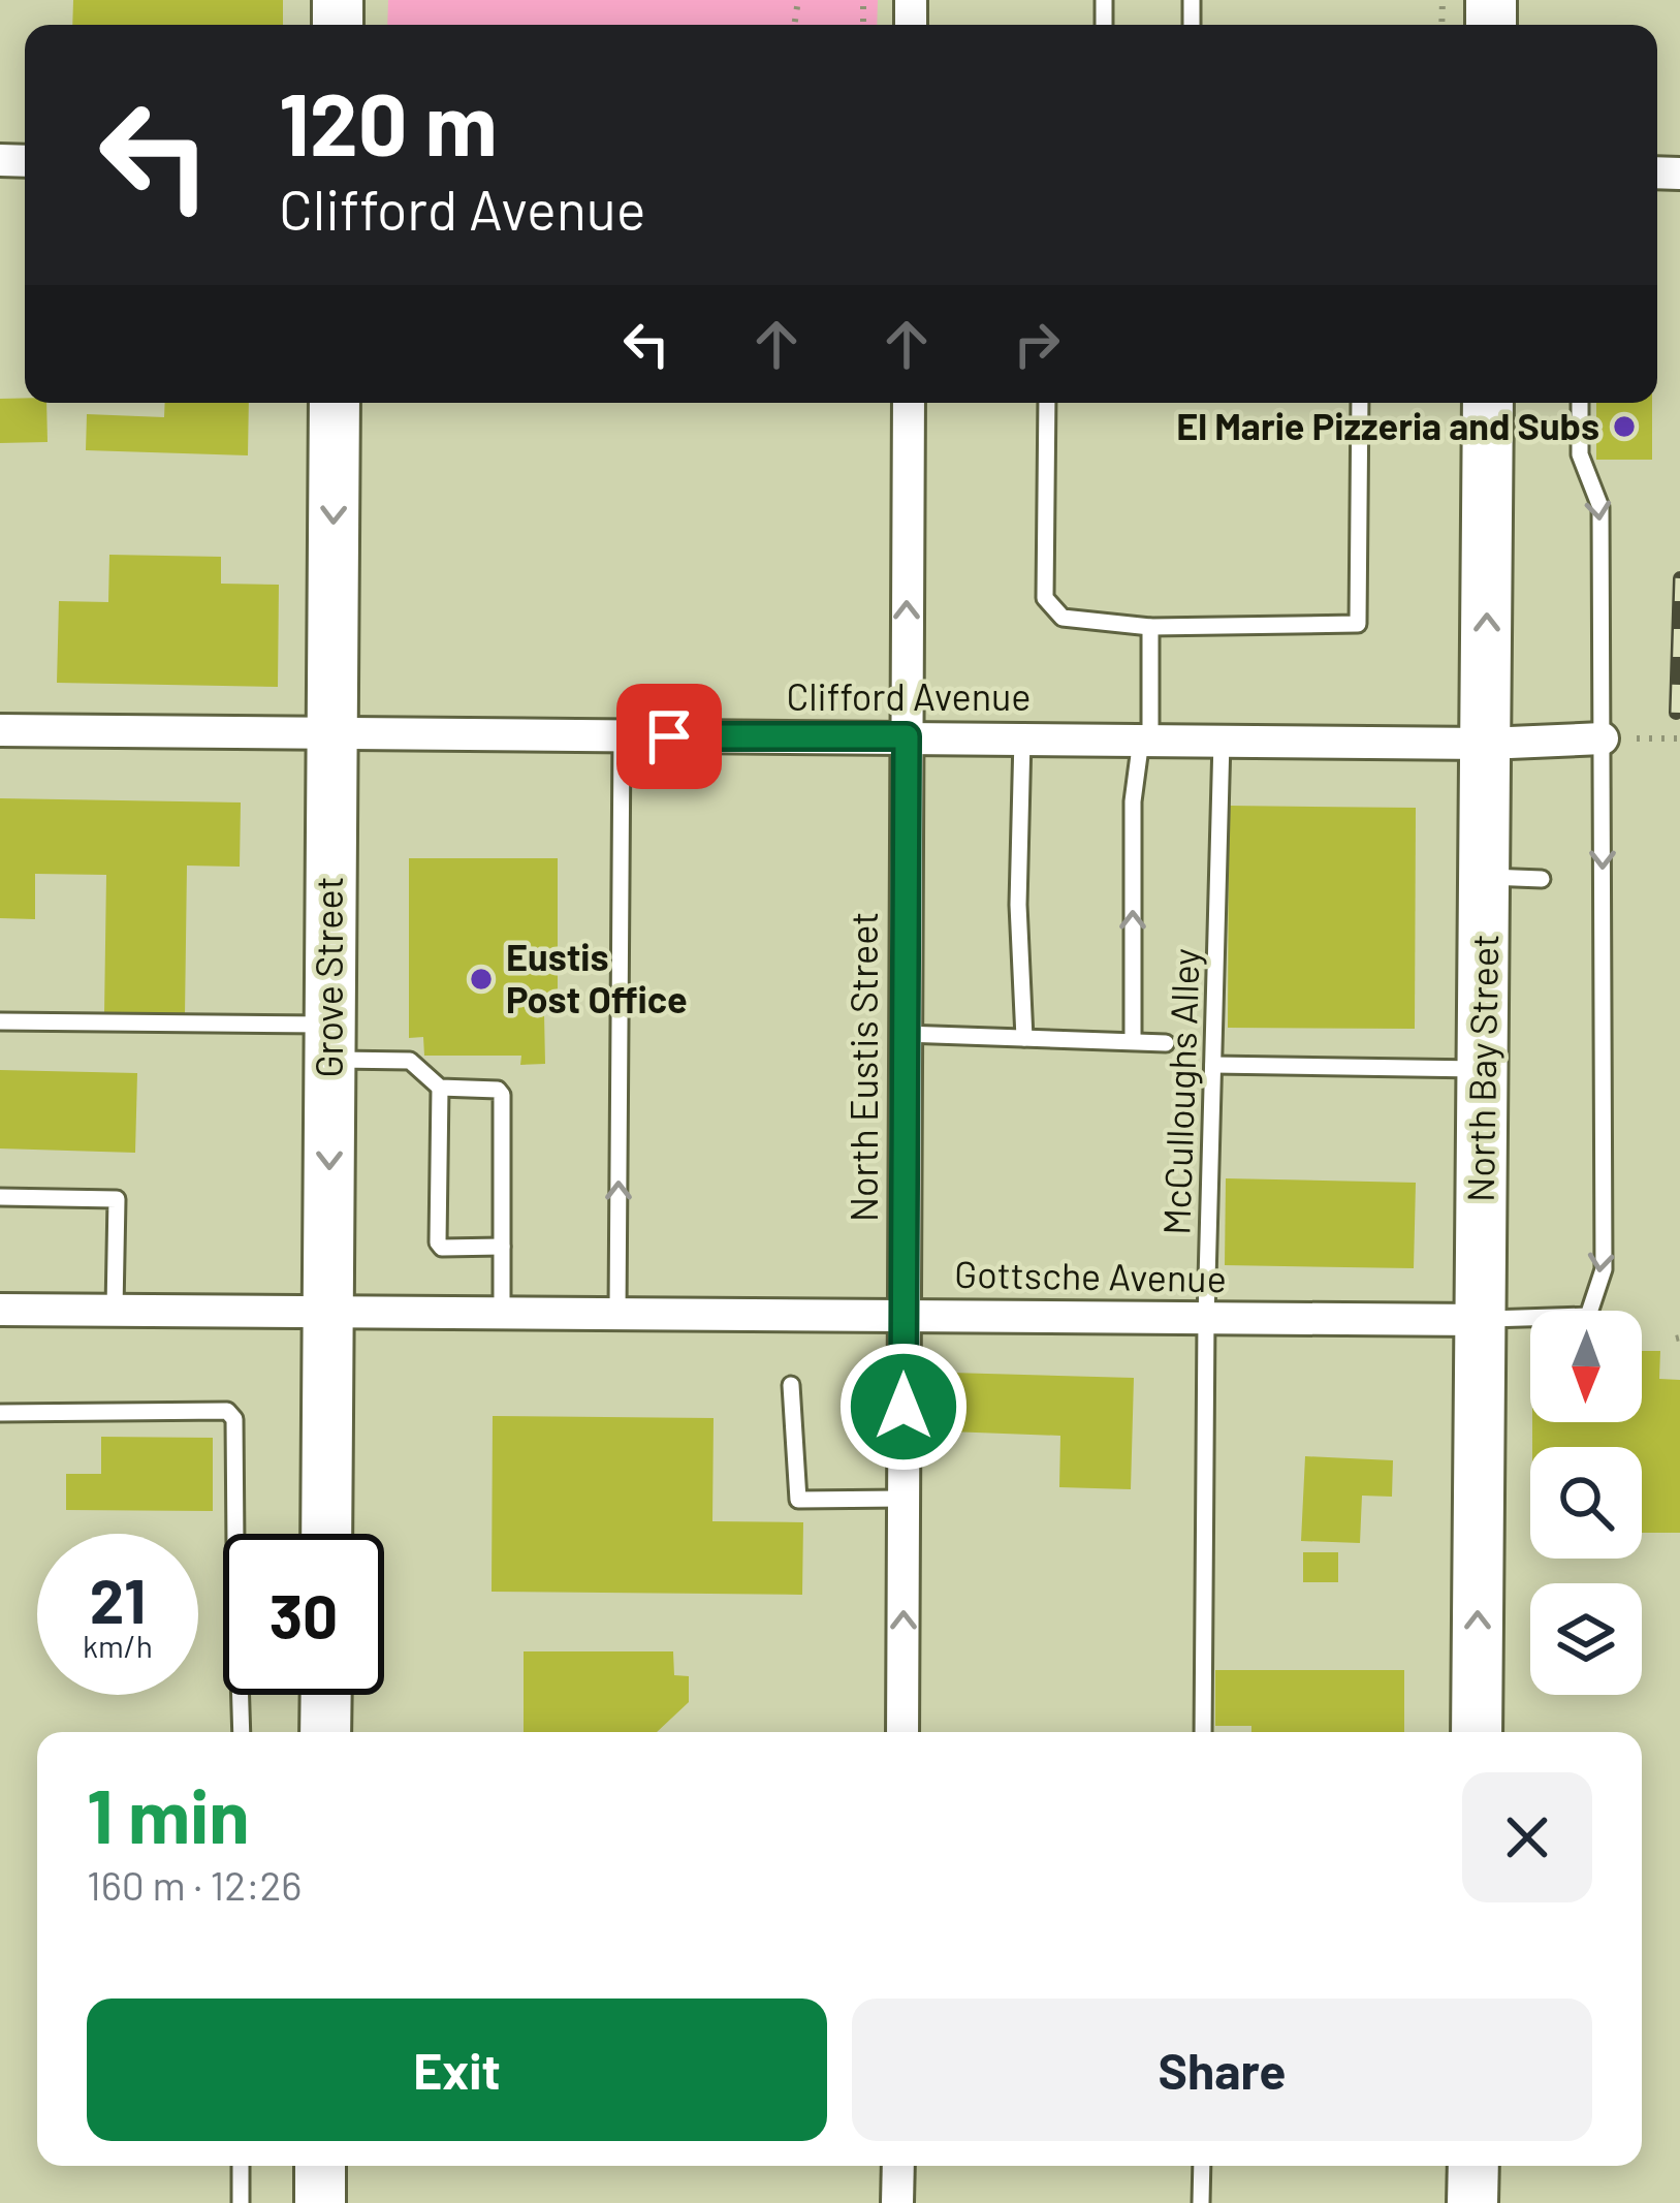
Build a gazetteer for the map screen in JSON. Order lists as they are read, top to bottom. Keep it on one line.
{"streets":{"main road":["Grove Street","North Bay Street"],"street":["Clifford Avenue","North Eustis Street","Gottsche Avenue"],"lane":["McCulloughs Alley"]},"crossings":[["Clifford Avenue","Grove Street"],["Clifford Avenue","North Eustis Street"],["Clifford Avenue","North Bay Street"],["Clifford Avenue","McCulloughs Alley"],["Grove Street","Gottsche Avenue"],["North Eustis Street","Gottsche Avenue"],["North Bay Street","Gottsche Avenue"],["McCulloughs Alley","Gottsche Avenue"]],"one_way":["Grove Street","North Eustis Street","North Bay Street"],"places":["El Marie Pizzeria and Subs","Eustis Post Office"],"north":"bottom","page":{"turn":["120 m","Clifford Avenue"],"speed":"21 km/h","limit":"30","heading":["1 min","160 m · 12:26"],"buttons":["Exit","Share"]}}
